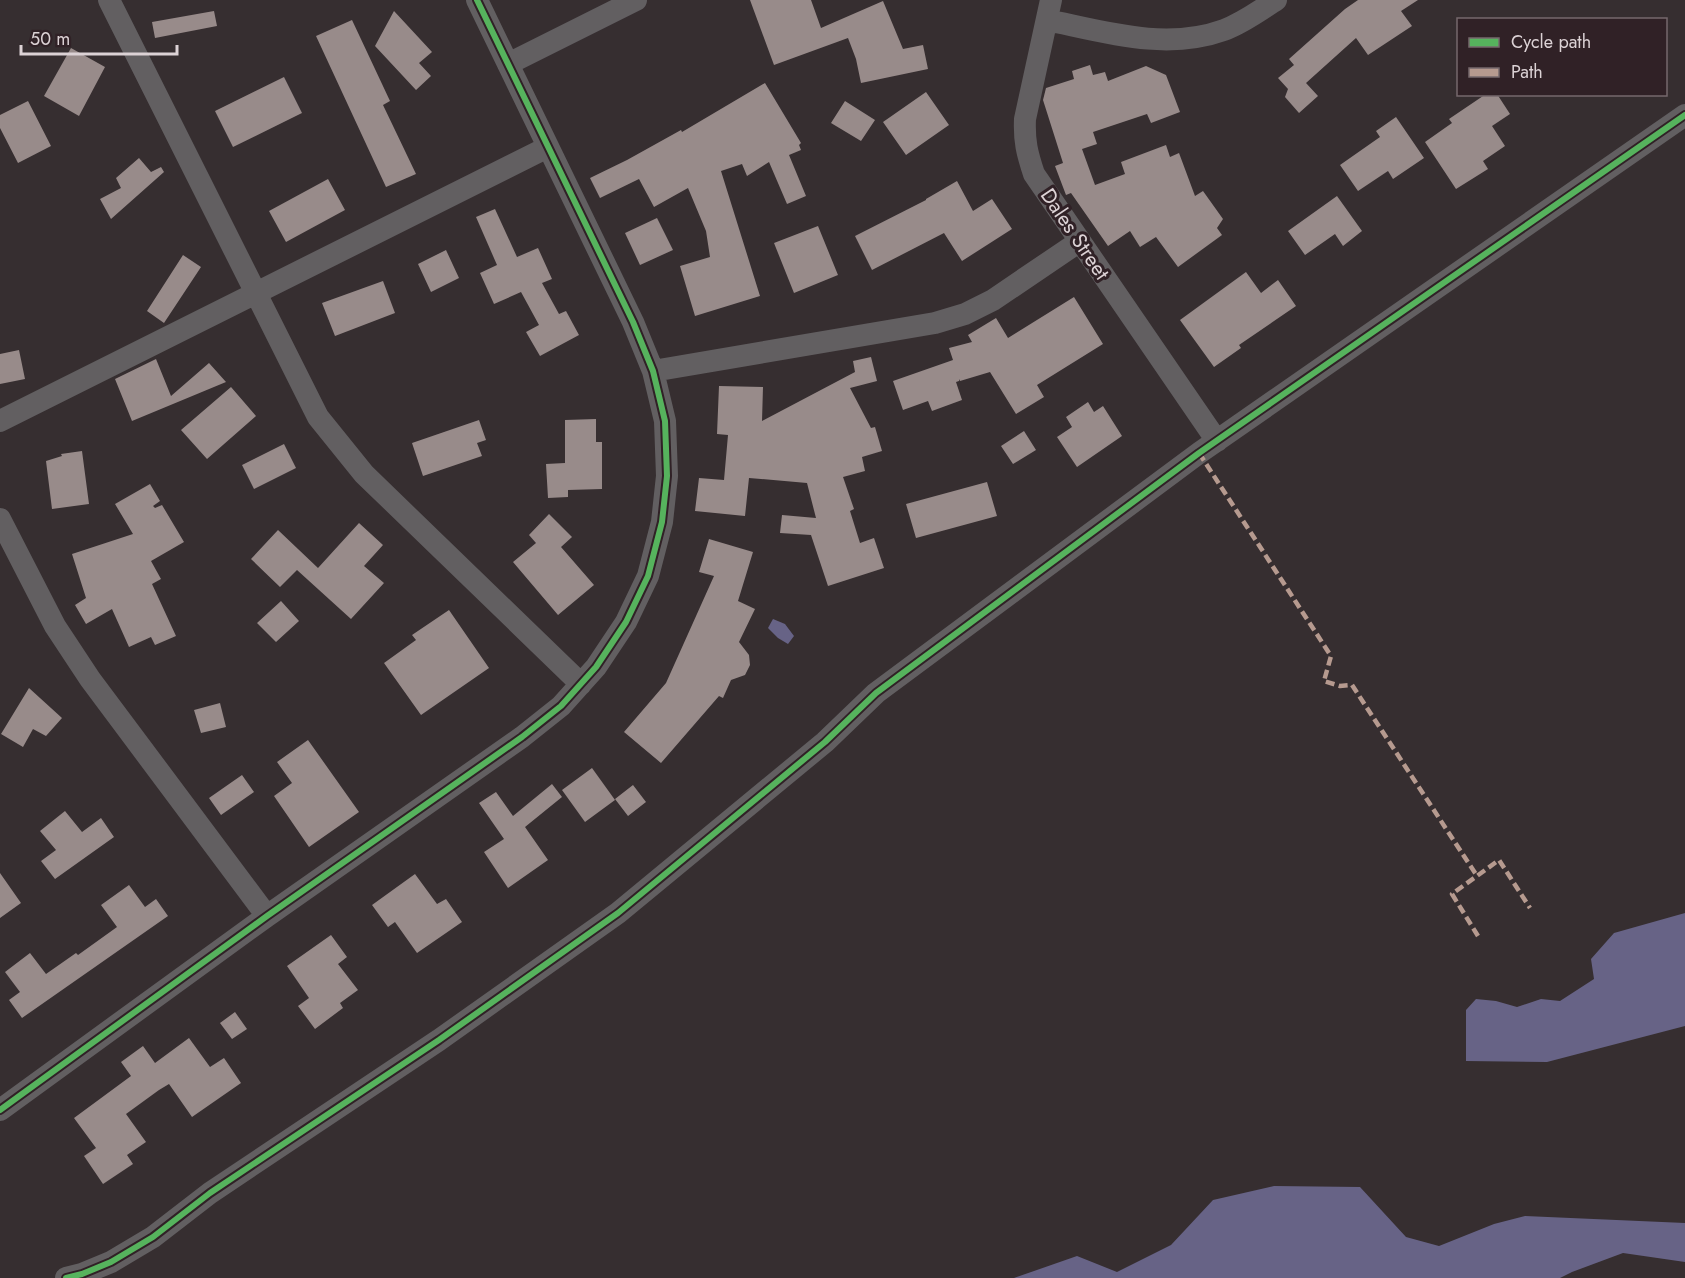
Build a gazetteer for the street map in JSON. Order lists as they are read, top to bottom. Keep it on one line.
{"streets":{"street":["Dales Street"]},"legend":["Cycle path","Path"],"scale_bar":"50 m"}
